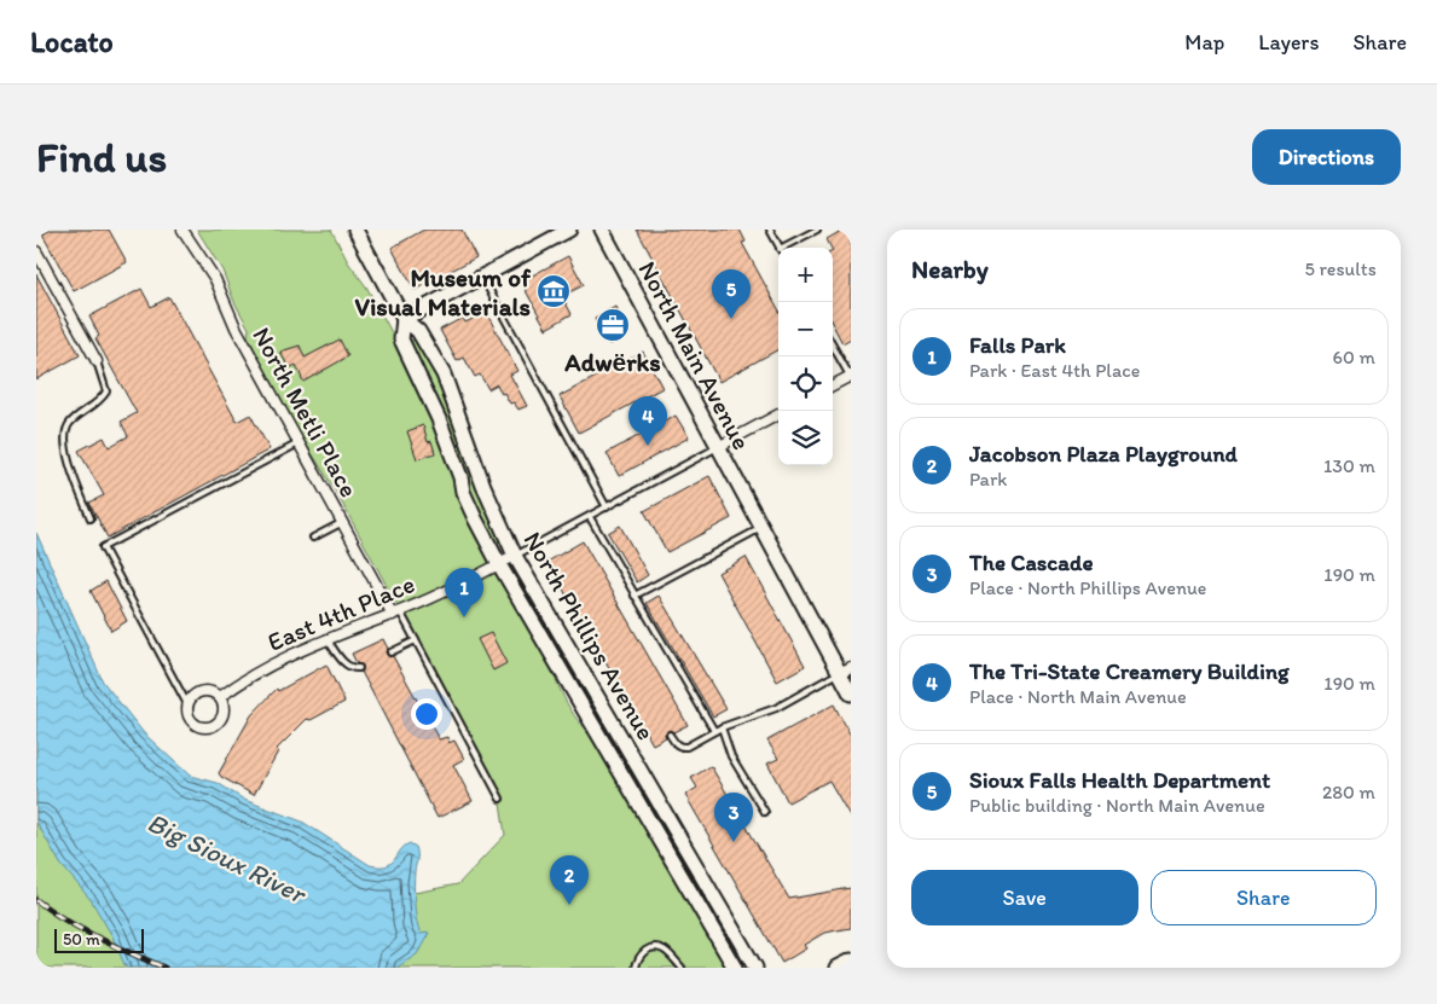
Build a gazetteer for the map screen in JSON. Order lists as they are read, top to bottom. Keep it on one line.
{"streets":{"street":["North Main Avenue","North Metli Place","East 4th Place","North Phillips Avenue"]},"crossings":[["North Metli Place","East 4th Place"],["East 4th Place","North Phillips Avenue"]],"water":["Big Sioux River"],"places":{"museum":["Museum of Visual Materials"],"office":["Adwёrks"]},"scale_bar":"50 m","page":{"header":"Locato","nav":["Map","Layers","Share"],"buttons":["Directions",["Save","Share"]],"title":"Find us","heading":["Nearby","5 results"],"map_buttons":["+","−"],"pins":["5","4","1","3","2"],"list":[{"mark":"1","name":"Falls Park","note":"Park · East 4th Place","value":"60 m"},{"mark":"2","name":"Jacobson Plaza Playground","note":"Park","value":"130 m"},{"mark":"3","name":"The Cascade","note":"Place · North Phillips Avenue","value":"190 m"},{"mark":"4","name":"The Tri-State Creamery Building","note":"Place · North Main Avenue","value":"190 m"},{"mark":"5","name":"Sioux Falls Health Department","note":"Public building · North Main Avenue","value":"280 m"}],"scale":"50 m"}}
